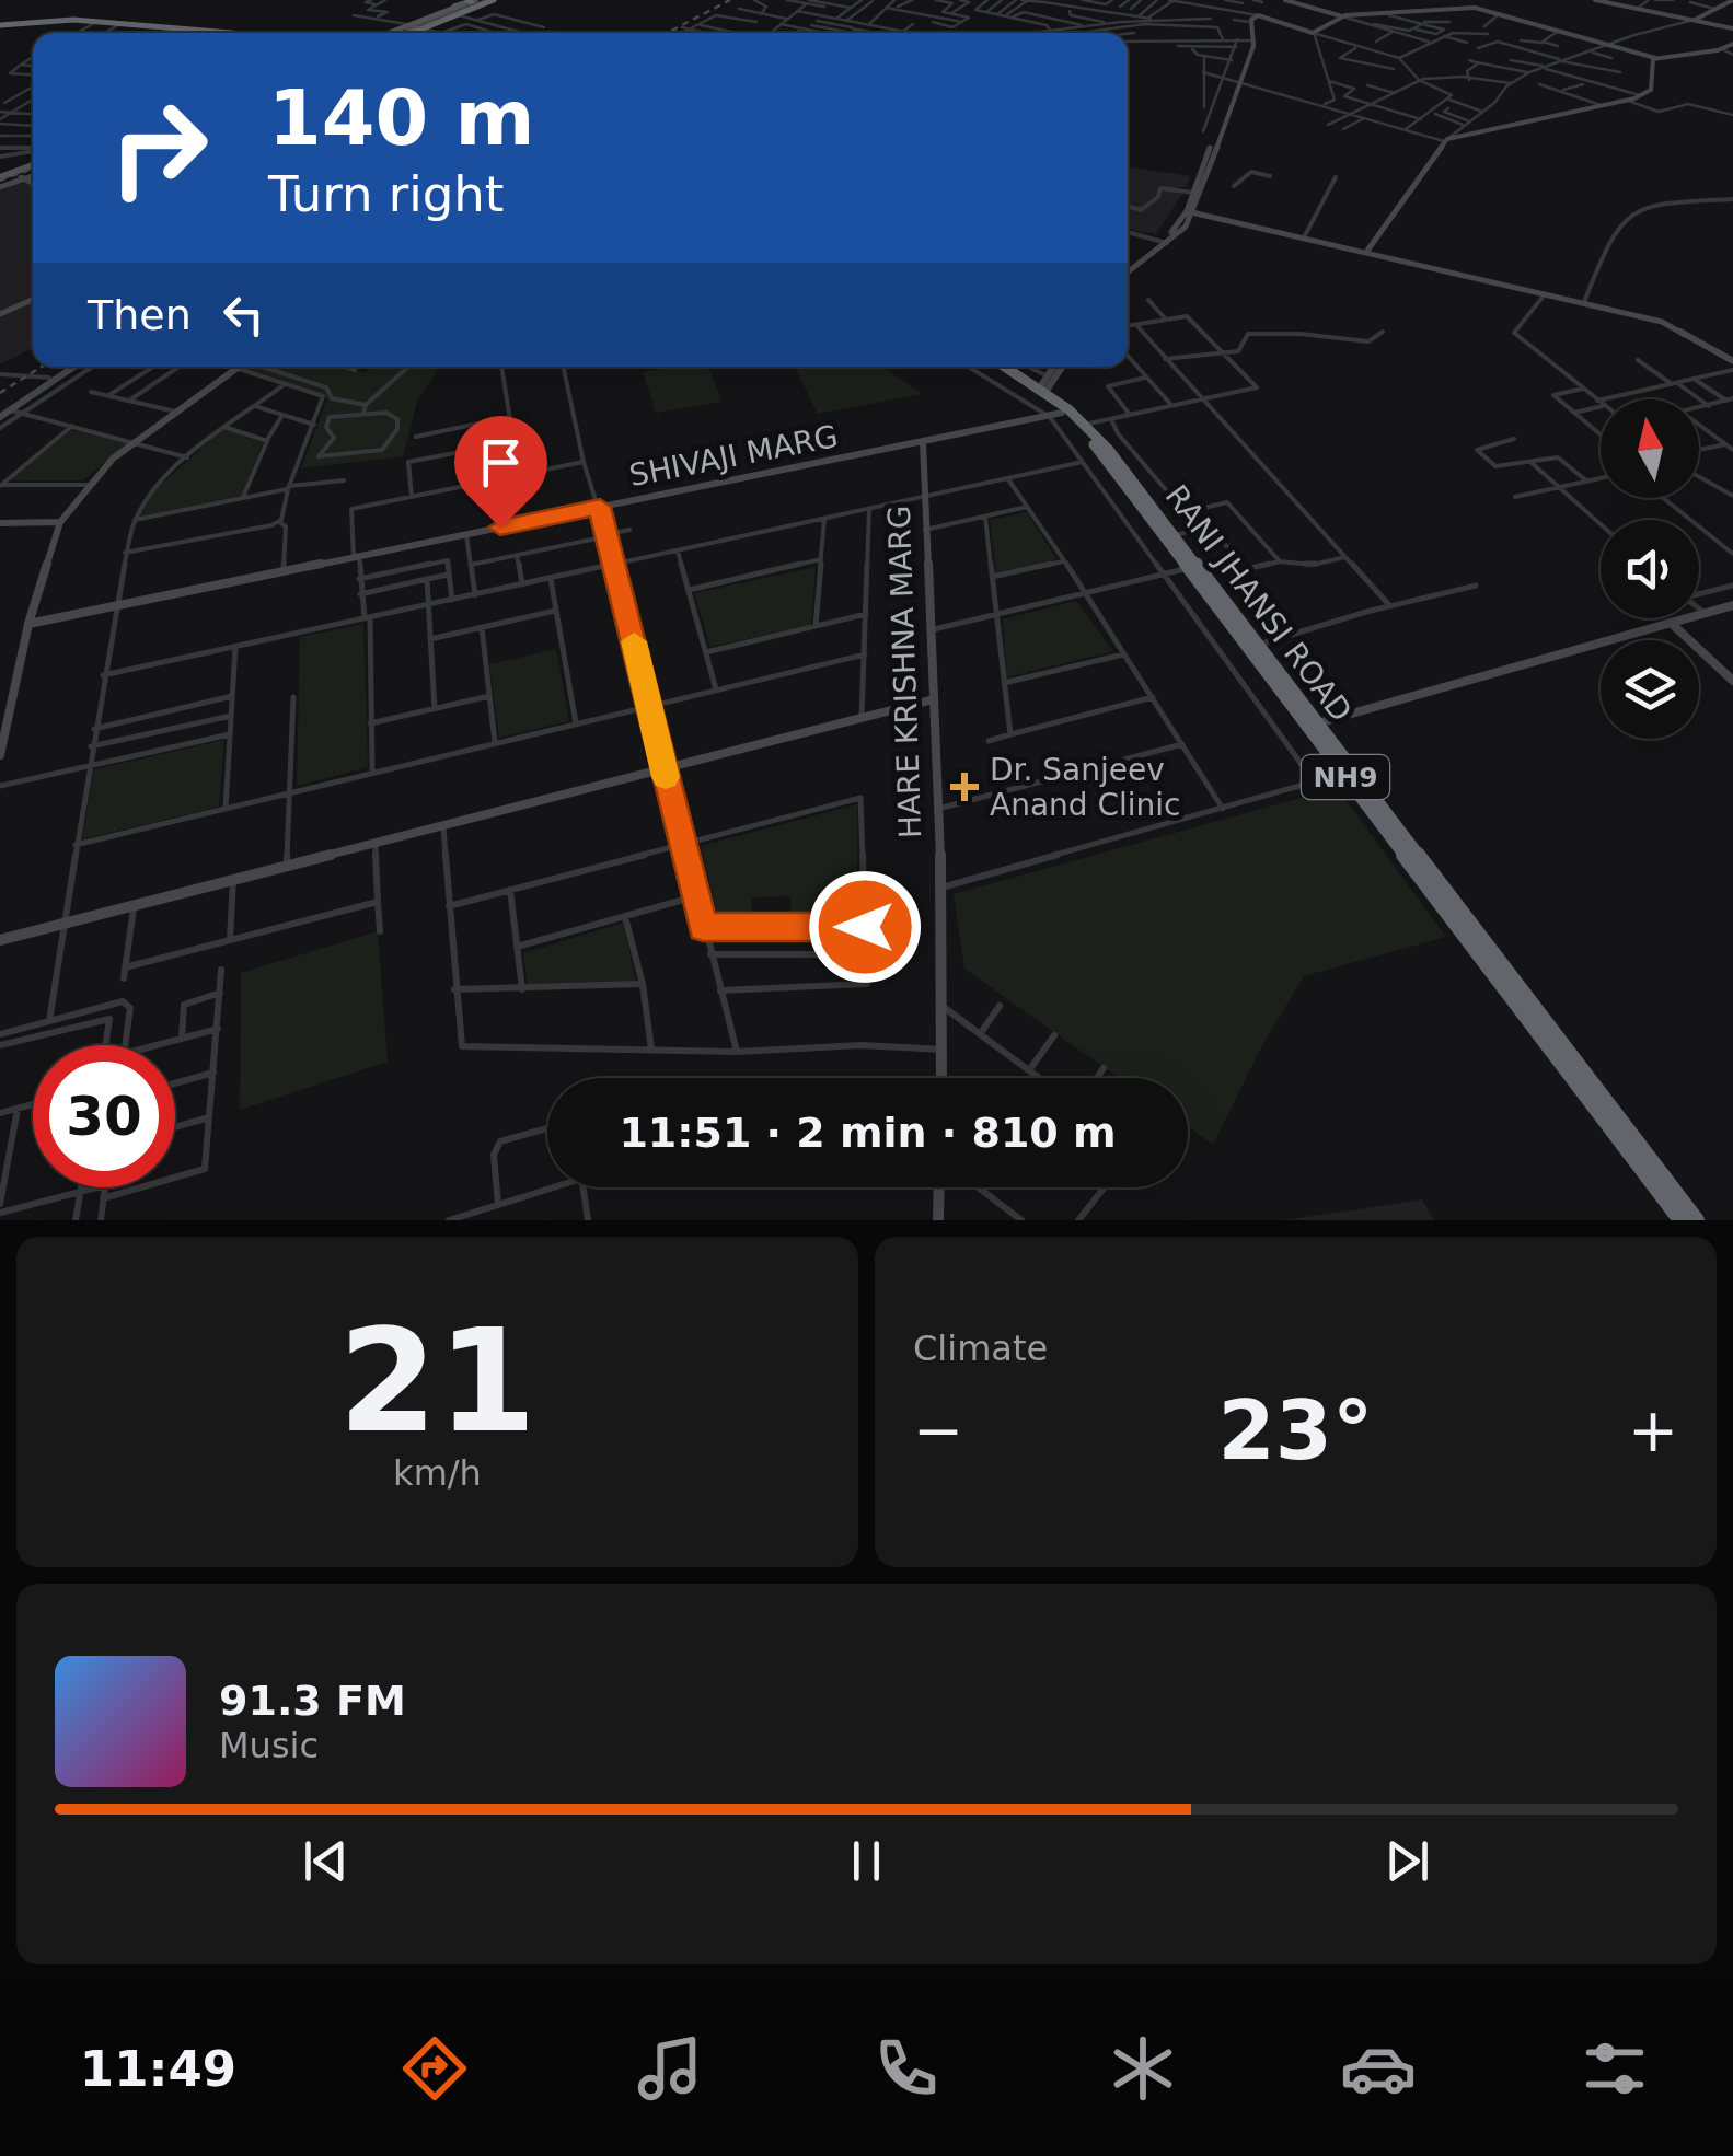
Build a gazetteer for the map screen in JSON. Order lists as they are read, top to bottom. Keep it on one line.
{"streets":{"highway":["RANI JHANSI ROAD","NH9"],"street":["SHIVAJI MARG","HARE KRISHNA MARG"]},"crossings":[["SHIVAJI MARG","RANI JHANSI ROAD"],["SHIVAJI MARG","HARE KRISHNA MARG"]],"places":{"health":["Dr. Sanjeev Anand Clinic"]},"north":"top","page":{"turn":["140 m","Turn right"],"then":"Then","limit":"30","trip":"11:51 · 2 min · 810 m","tile":[["21","km/h"],"Climate"],"heat":["−","23°","+"],"song":["91.3 FM","Music"],"tabs":"11:49"}}
